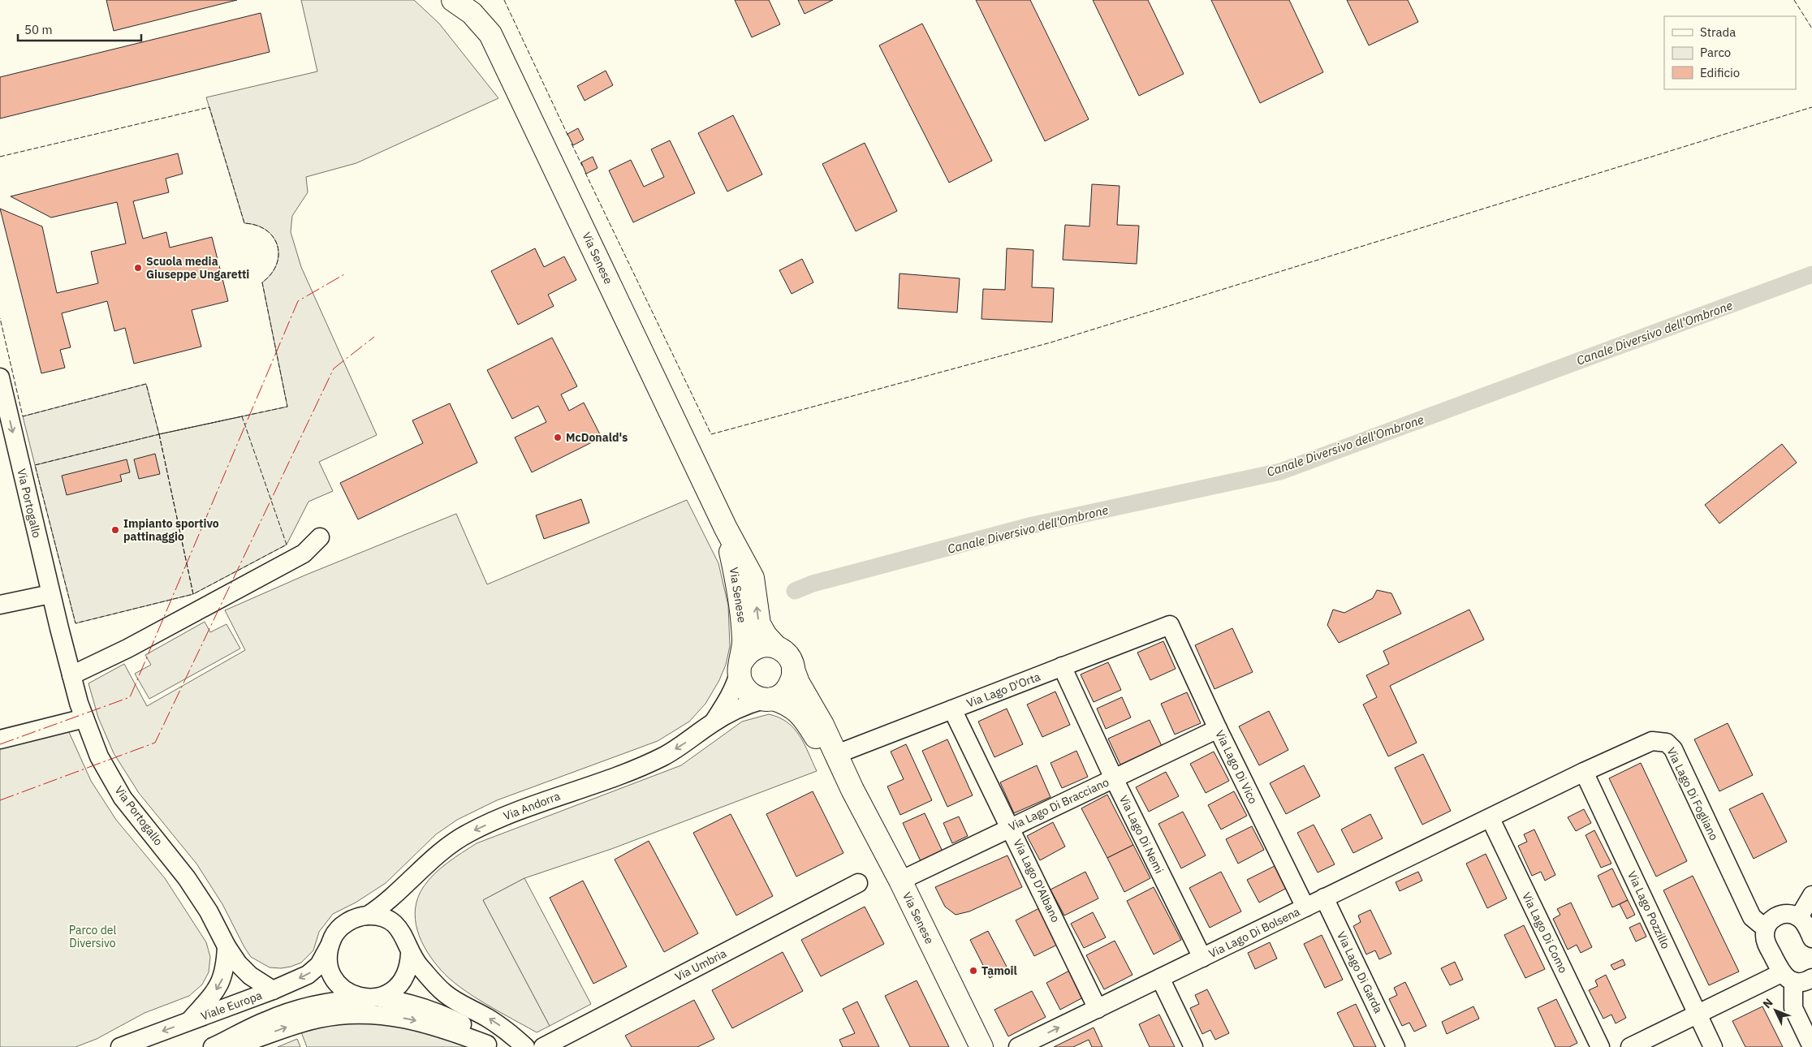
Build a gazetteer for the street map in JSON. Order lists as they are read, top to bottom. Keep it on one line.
{"streets":{"main road":["Via Senese"],"street":["Via Portogallo","Via Lago D'Orta","Via Lago Di Vico","Via Lago Di Fogliano","Via Lago Di Bracciano","Via Andorra","Via Lago Di Nemi","Via Lago D'Albano","Via Lago Pozzillo","Via Lago Di Bolsena","Via Lago Di Como","Via Umbria","Via Lago Di Garda","Viale Europa"]},"crossings":[["Via Senese","Via Lago D'Orta"],["Via Senese","Via Lago Di Bracciano"],["Via Senese","Via Andorra"],["Via Portogallo","Viale Europa"],["Via Lago D'Orta","Via Lago Di Vico"],["Via Lago D'Orta","Via Lago Di Nemi"],["Via Lago D'Orta","Via Lago D'Albano"],["Via Lago Di Vico","Via Lago Di Bracciano"],["Via Lago Di Vico","Via Lago Di Bolsena"],["Via Lago Di Fogliano","Via Lago Pozzillo"],["Via Lago Di Fogliano","Via Lago Di Bolsena"],["Via Lago Di Fogliano","Via Lago Di Como"],["Via Lago Di Bracciano","Via Lago Di Nemi"],["Via Lago Di Bracciano","Via Lago D'Albano"],["Via Andorra","Viale Europa"],["Via Lago Di Nemi","Via Lago Di Bolsena"],["Via Lago D'Albano","Via Lago Di Bolsena"],["Via Lago Di Bolsena","Via Lago Di Como"],["Via Lago Di Bolsena","Via Lago Di Garda"]],"one_way":["Via Andorra"],"water":["Canale Diversivo dell'Ombrone"],"parks":["Parco del Diversivo"],"places":["Scuola media Giuseppe Ungaretti","McDonald's","Impianto sportivo pattinaggio","Tamoil"],"legend":["Strada","Parco","Edificio"],"scale_bar":"50 m","north":"top left"}
